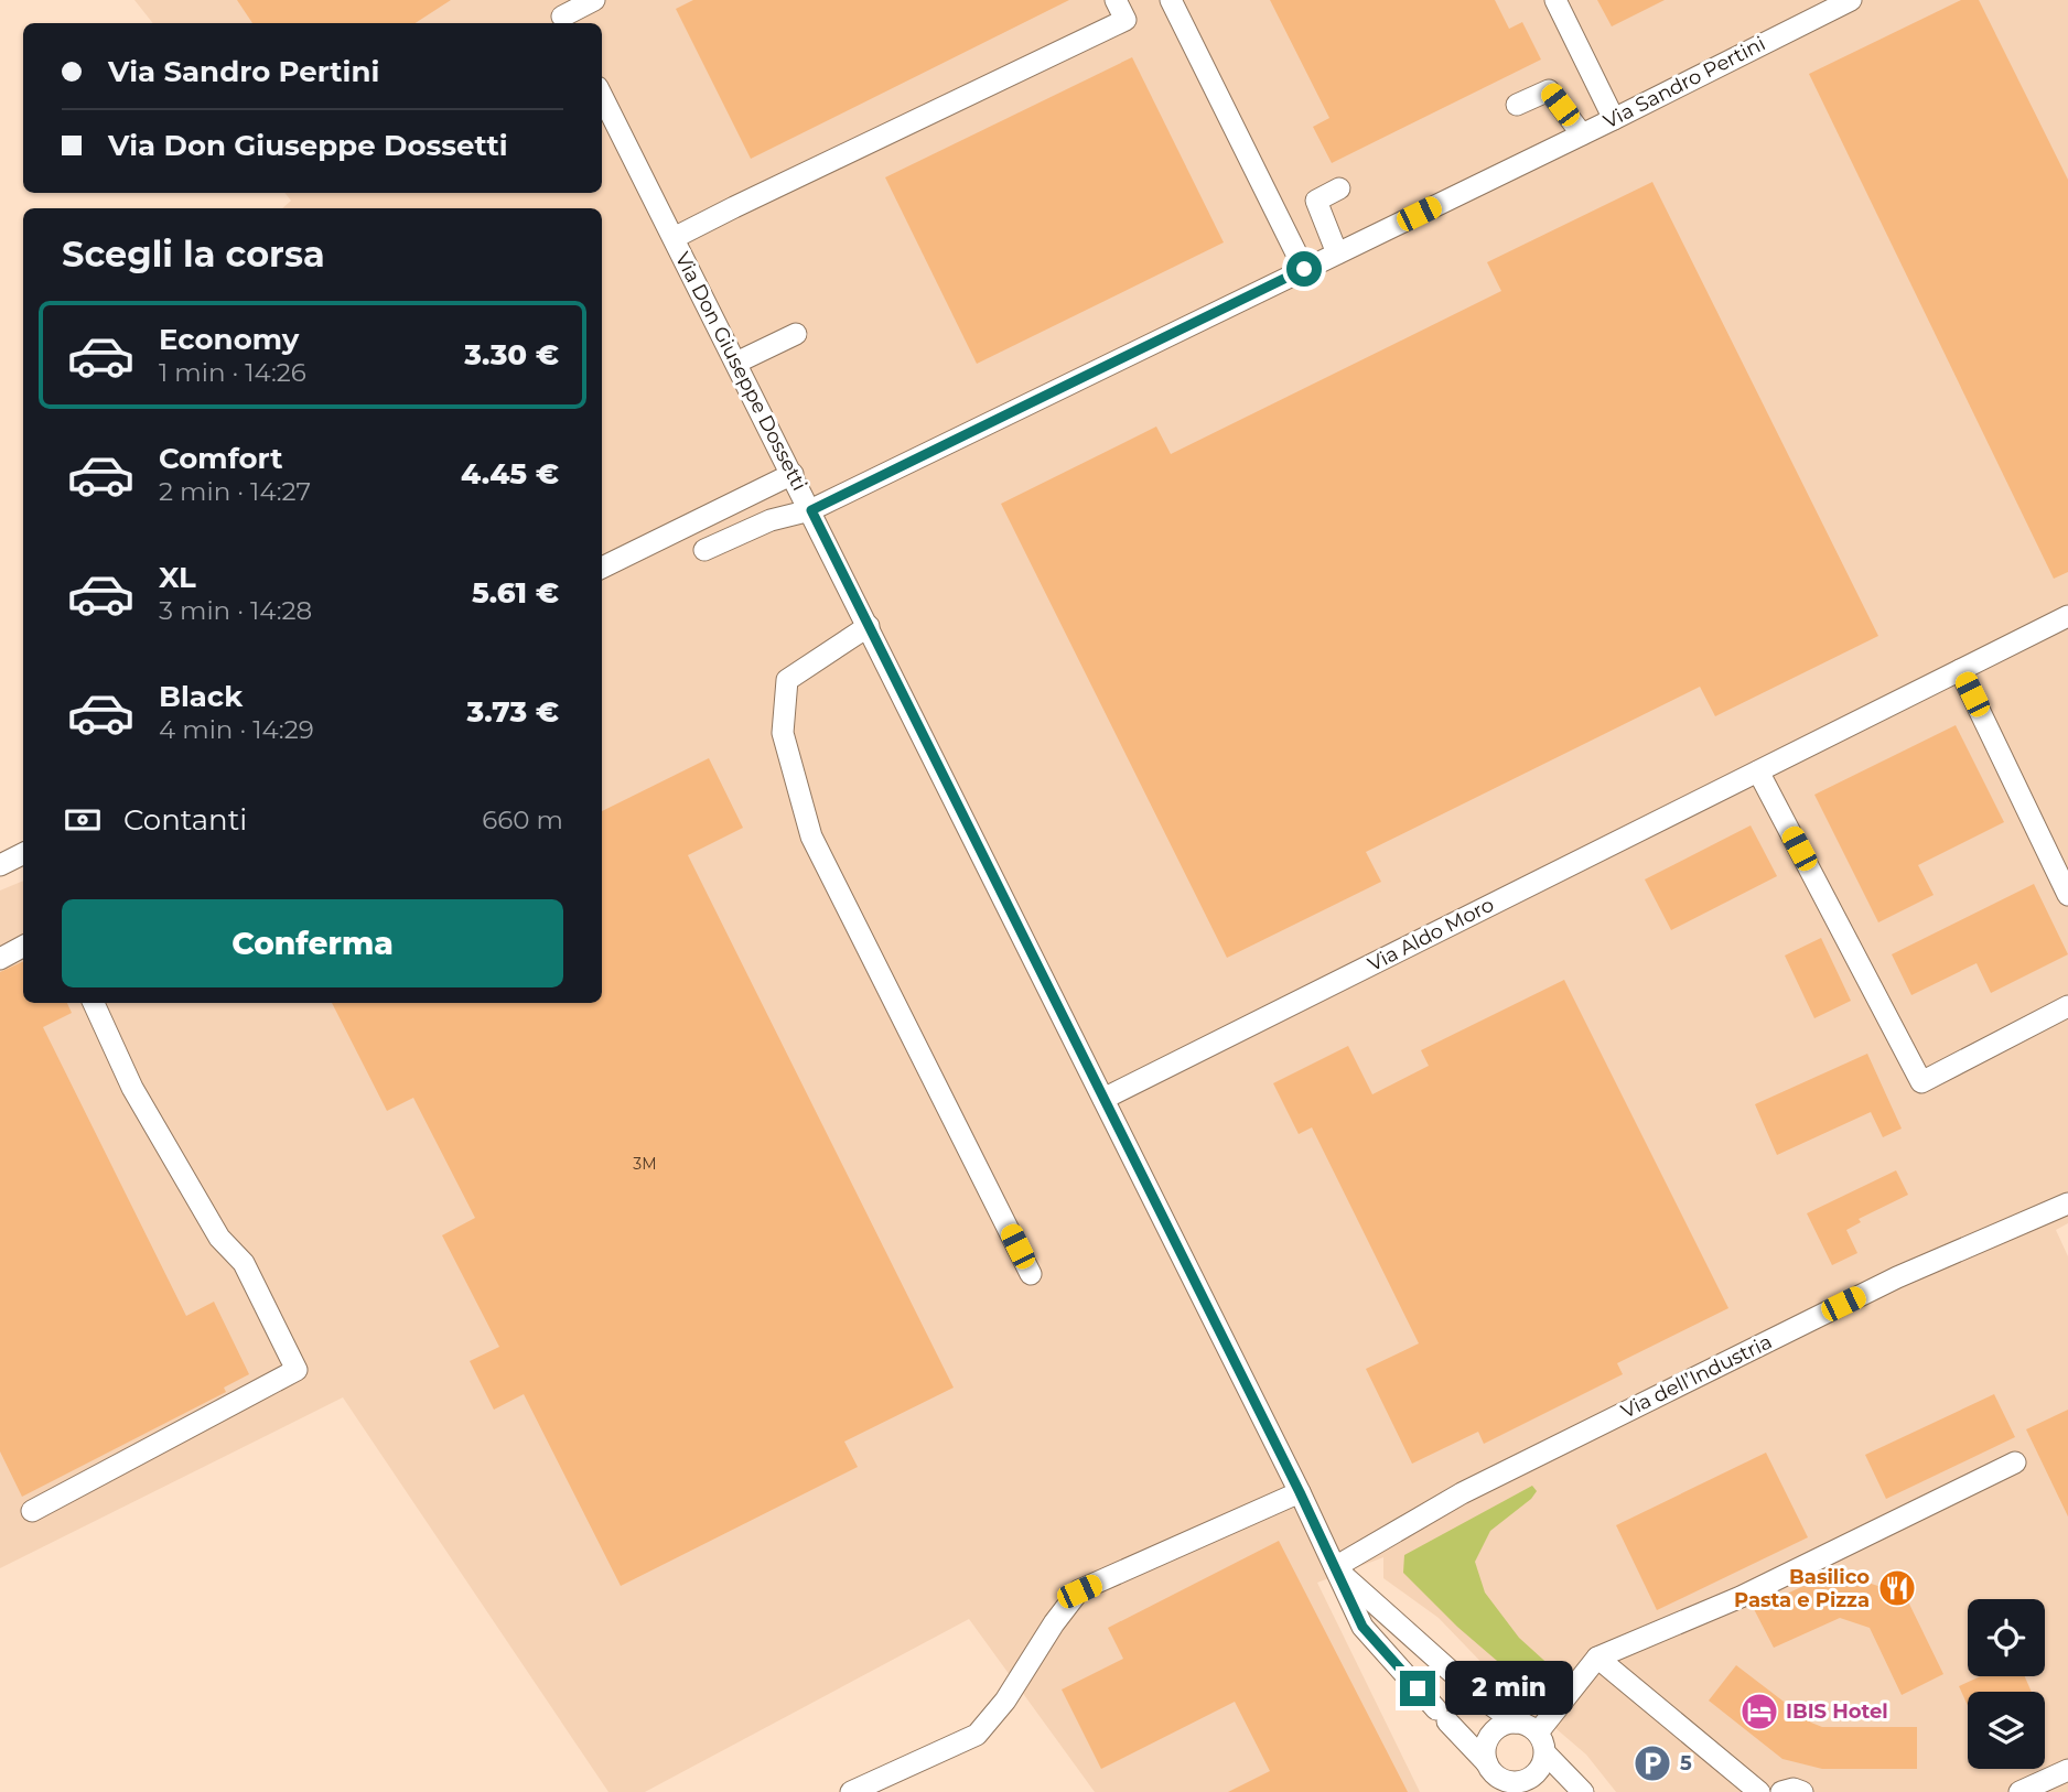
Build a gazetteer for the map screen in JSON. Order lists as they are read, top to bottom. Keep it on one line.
{"streets":{"street":["Via Sandro Pertini","Via Don Giuseppe Dossetti","Via Aldo Moro","Via dell’Industria"]},"crossings":[["Via Sandro Pertini","Via Don Giuseppe Dossetti"],["Via Don Giuseppe Dossetti","Via Aldo Moro"],["Via Don Giuseppe Dossetti","Via dell’Industria"]],"places":{"restaurant":["Basilico Pasta e Pizza"],"hotel":["IBIS Hotel"],"parking":["5"]},"house_numbers":["3M"],"page":{"banner":["Via Sandro Pertini","Via Don Giuseppe Dossetti"],"heading":"Scegli la corsa","list":[{"name":"Economy","note":"1 min · 14:26","value":"3.30 €"},{"name":"Comfort","note":"2 min · 14:27","value":"4.45 €"},{"name":"XL","note":"3 min · 14:28","value":"5.61 €"},{"name":"Black","note":"4 min · 14:29","value":"3.73 €"}],"pay":["Contanti","660 m"],"buttons":"Conferma","bubble":"2 min"}}
